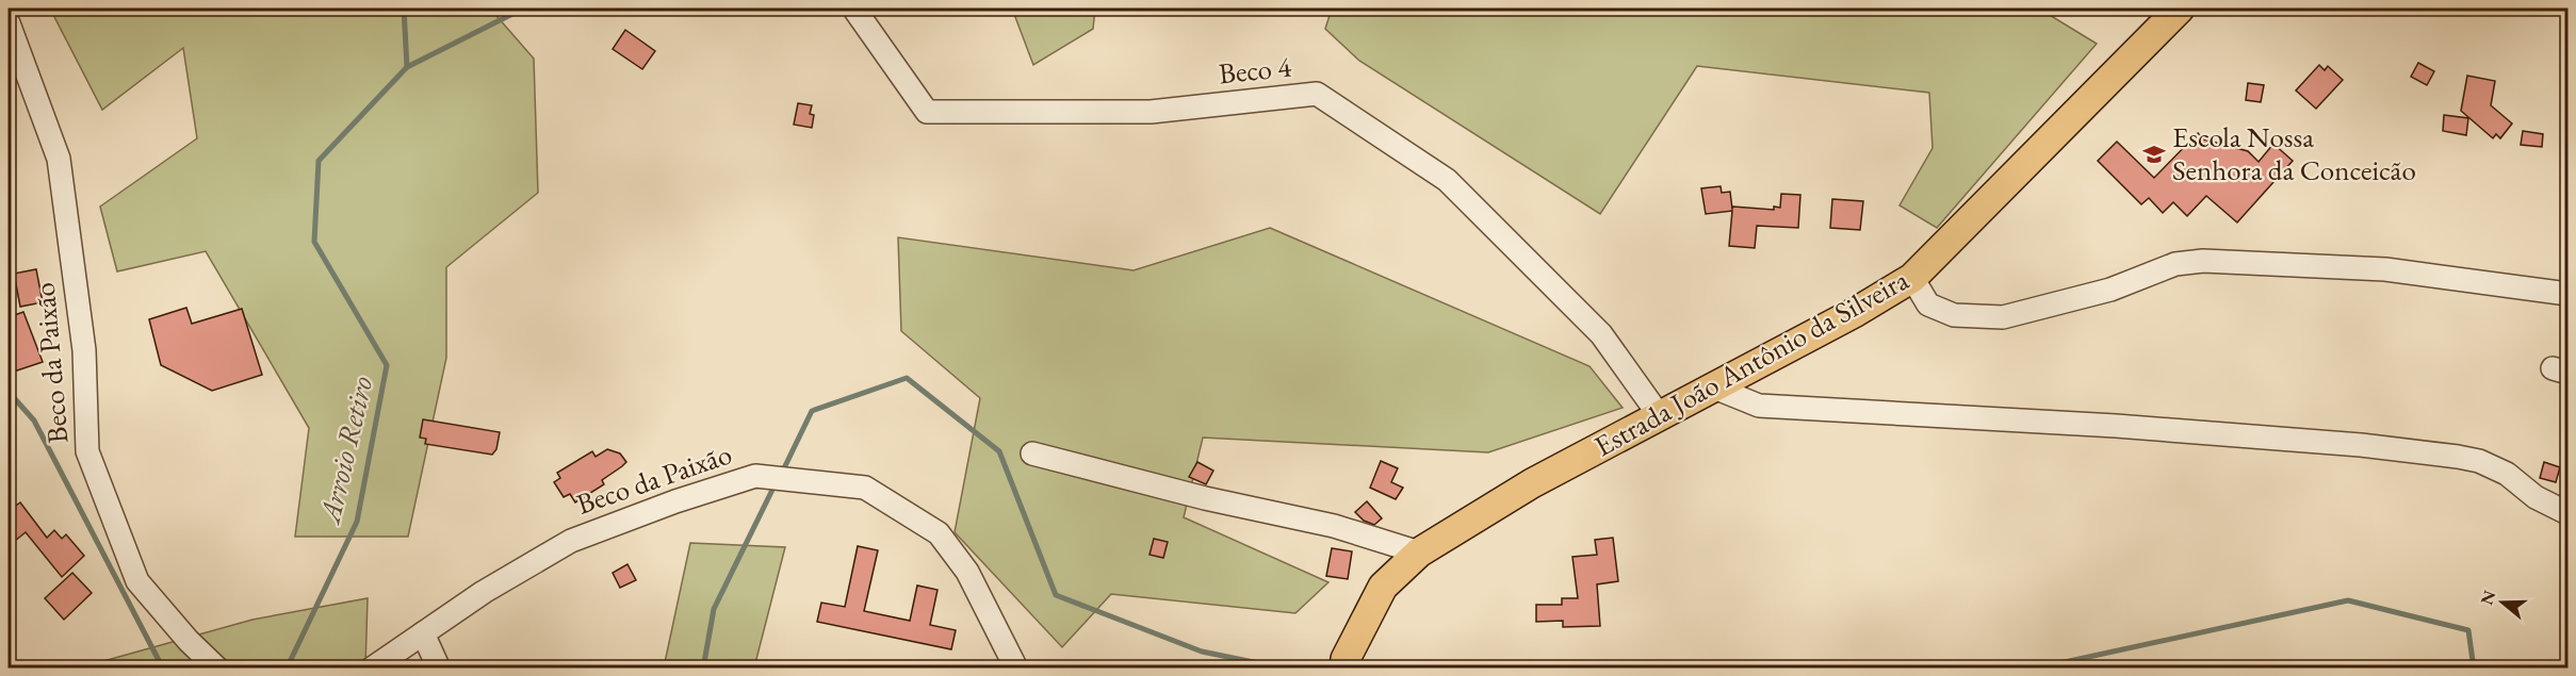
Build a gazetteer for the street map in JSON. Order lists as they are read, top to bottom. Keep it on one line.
{"streets":{"main road":["Estrada João Antônio da Silveira"],"street":["Beco 4","Beco da Paixão"]},"crossings":[["Beco 4","Estrada João Antônio da Silveira"]],"water":["Arroio Retiro"],"places":{"school or university":["Escola Nossa Senhora da Conceicão"]},"north":"left"}
